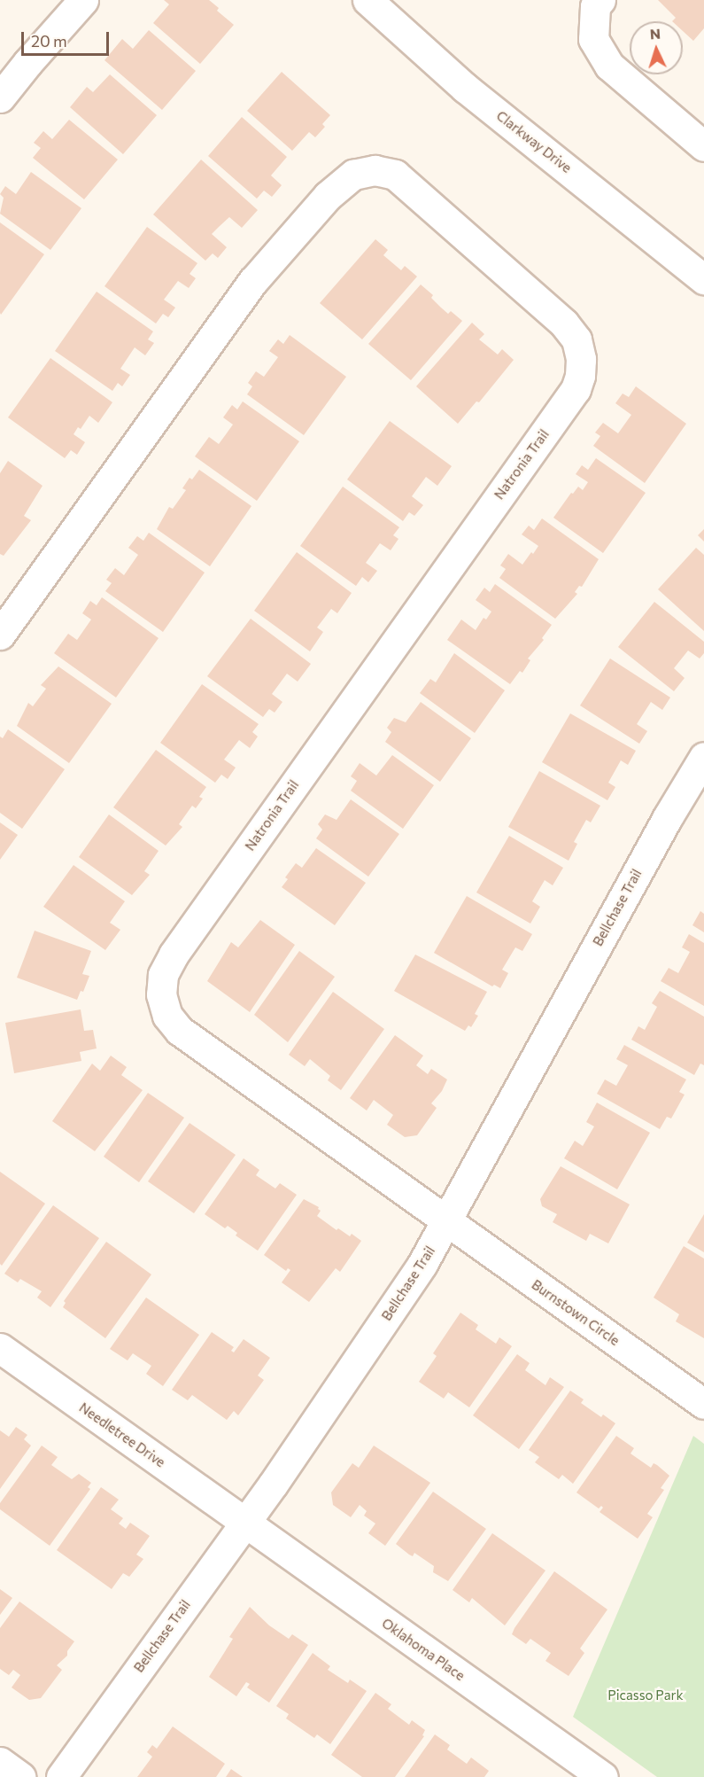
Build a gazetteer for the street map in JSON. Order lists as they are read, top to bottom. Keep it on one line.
{"streets":{"street":["Clarkway Drive","Natronia Trail","Bellchase Trail","Burnstown Circle","Needletree Drive","Oklahoma Place"]},"crossings":[["Natronia Trail","Bellchase Trail"],["Natronia Trail","Burnstown Circle"],["Bellchase Trail","Burnstown Circle"],["Bellchase Trail","Needletree Drive"],["Bellchase Trail","Oklahoma Place"],["Needletree Drive","Oklahoma Place"]],"parks":["Picasso Park"],"scale_bar":"20 m","north":"top"}
